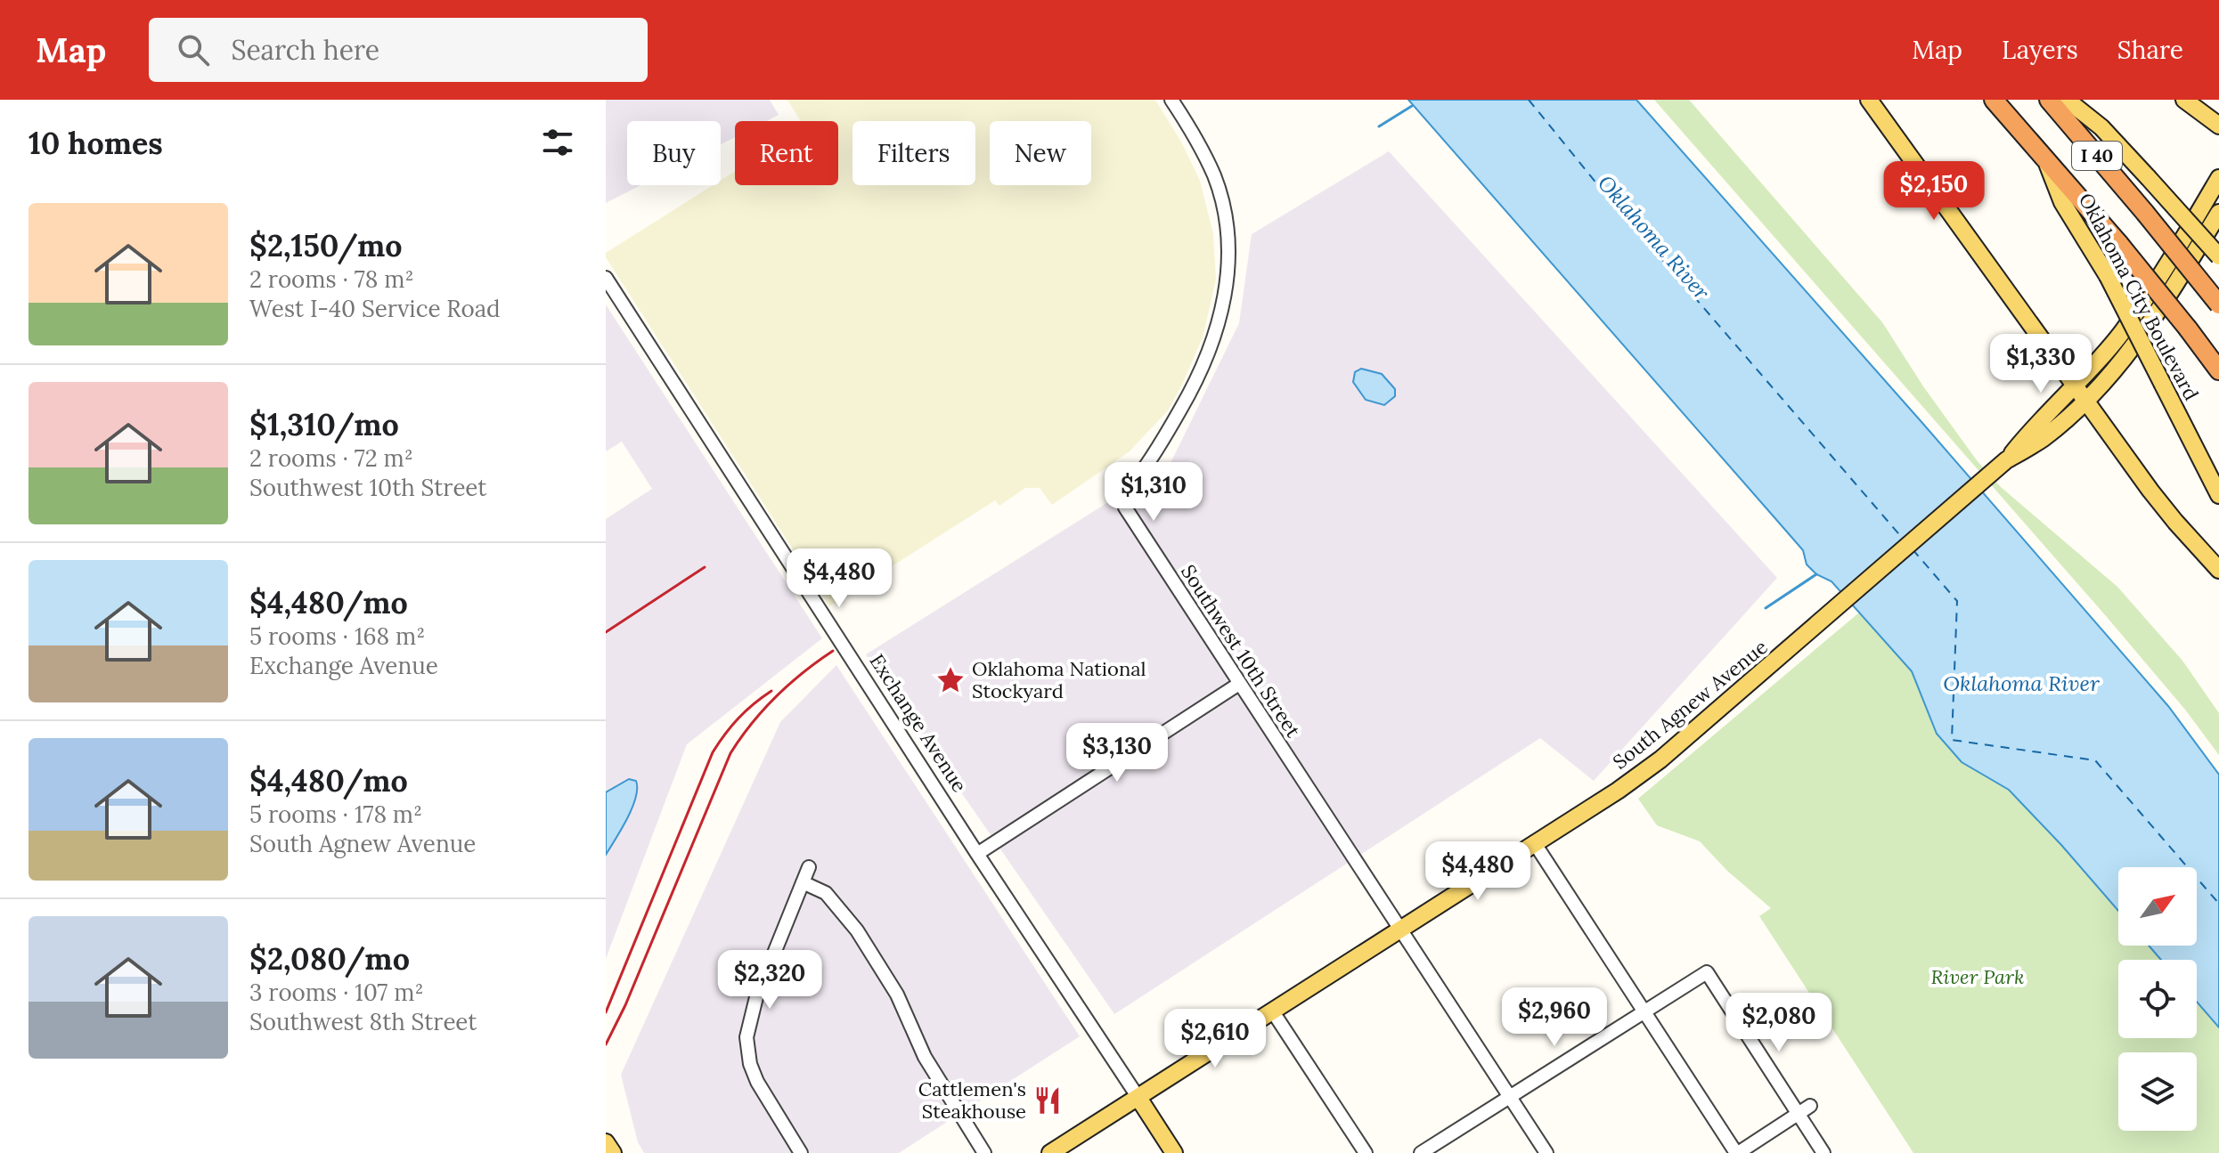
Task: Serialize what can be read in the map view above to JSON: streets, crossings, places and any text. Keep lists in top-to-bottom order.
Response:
{
  "streets": {
    "highway": ["I 40"],
    "main road": ["Oklahoma City Boulevard", "South Agnew Avenue", "Exchange Avenue"],
    "street": ["Southwest 10th Street"]
  },
  "crossings": [
    ["I 40", "Oklahoma City Boulevard"],
    ["Southwest 10th Street", "South Agnew Avenue"],
    ["South Agnew Avenue", "Exchange Avenue"]
  ],
  "water": ["Oklahoma River"],
  "parks": ["River Park"],
  "places": {
    "place": ["Oklahoma National Stockyard"],
    "restaurant": ["Cattlemen's Steakhouse"]
  },
  "north": "top right",
  "page": {
    "header": "Map",
    "search": "Search here",
    "nav": ["Map", "Layers", "Share"],
    "heading": "10 homes",
    "chip": [
      "Buy",
      "Rent",
      "Filters",
      "New"
    ],
    "price": [
      "$2,150",
      "$1,330",
      "$1,310",
      "$4,480",
      "$3,130",
      "$4,480",
      "$2,320",
      "$2,960",
      "$2,080",
      "$2,610"
    ],
    "list": [
      {
        "name": "$2,150/mo",
        "note": "2 rooms · 78 m² · West I-40 Service Road"
      },
      {
        "name": "$1,310/mo",
        "note": "2 rooms · 72 m² · Southwest 10th Street"
      },
      {
        "name": "$4,480/mo",
        "note": "5 rooms · 168 m² · Exchange Avenue"
      },
      {
        "name": "$4,480/mo",
        "note": "5 rooms · 178 m² · South Agnew Avenue"
      },
      {
        "name": "$2,080/mo",
        "note": "3 rooms · 107 m² · Southwest 8th Street"
      }
    ]
  }
}
